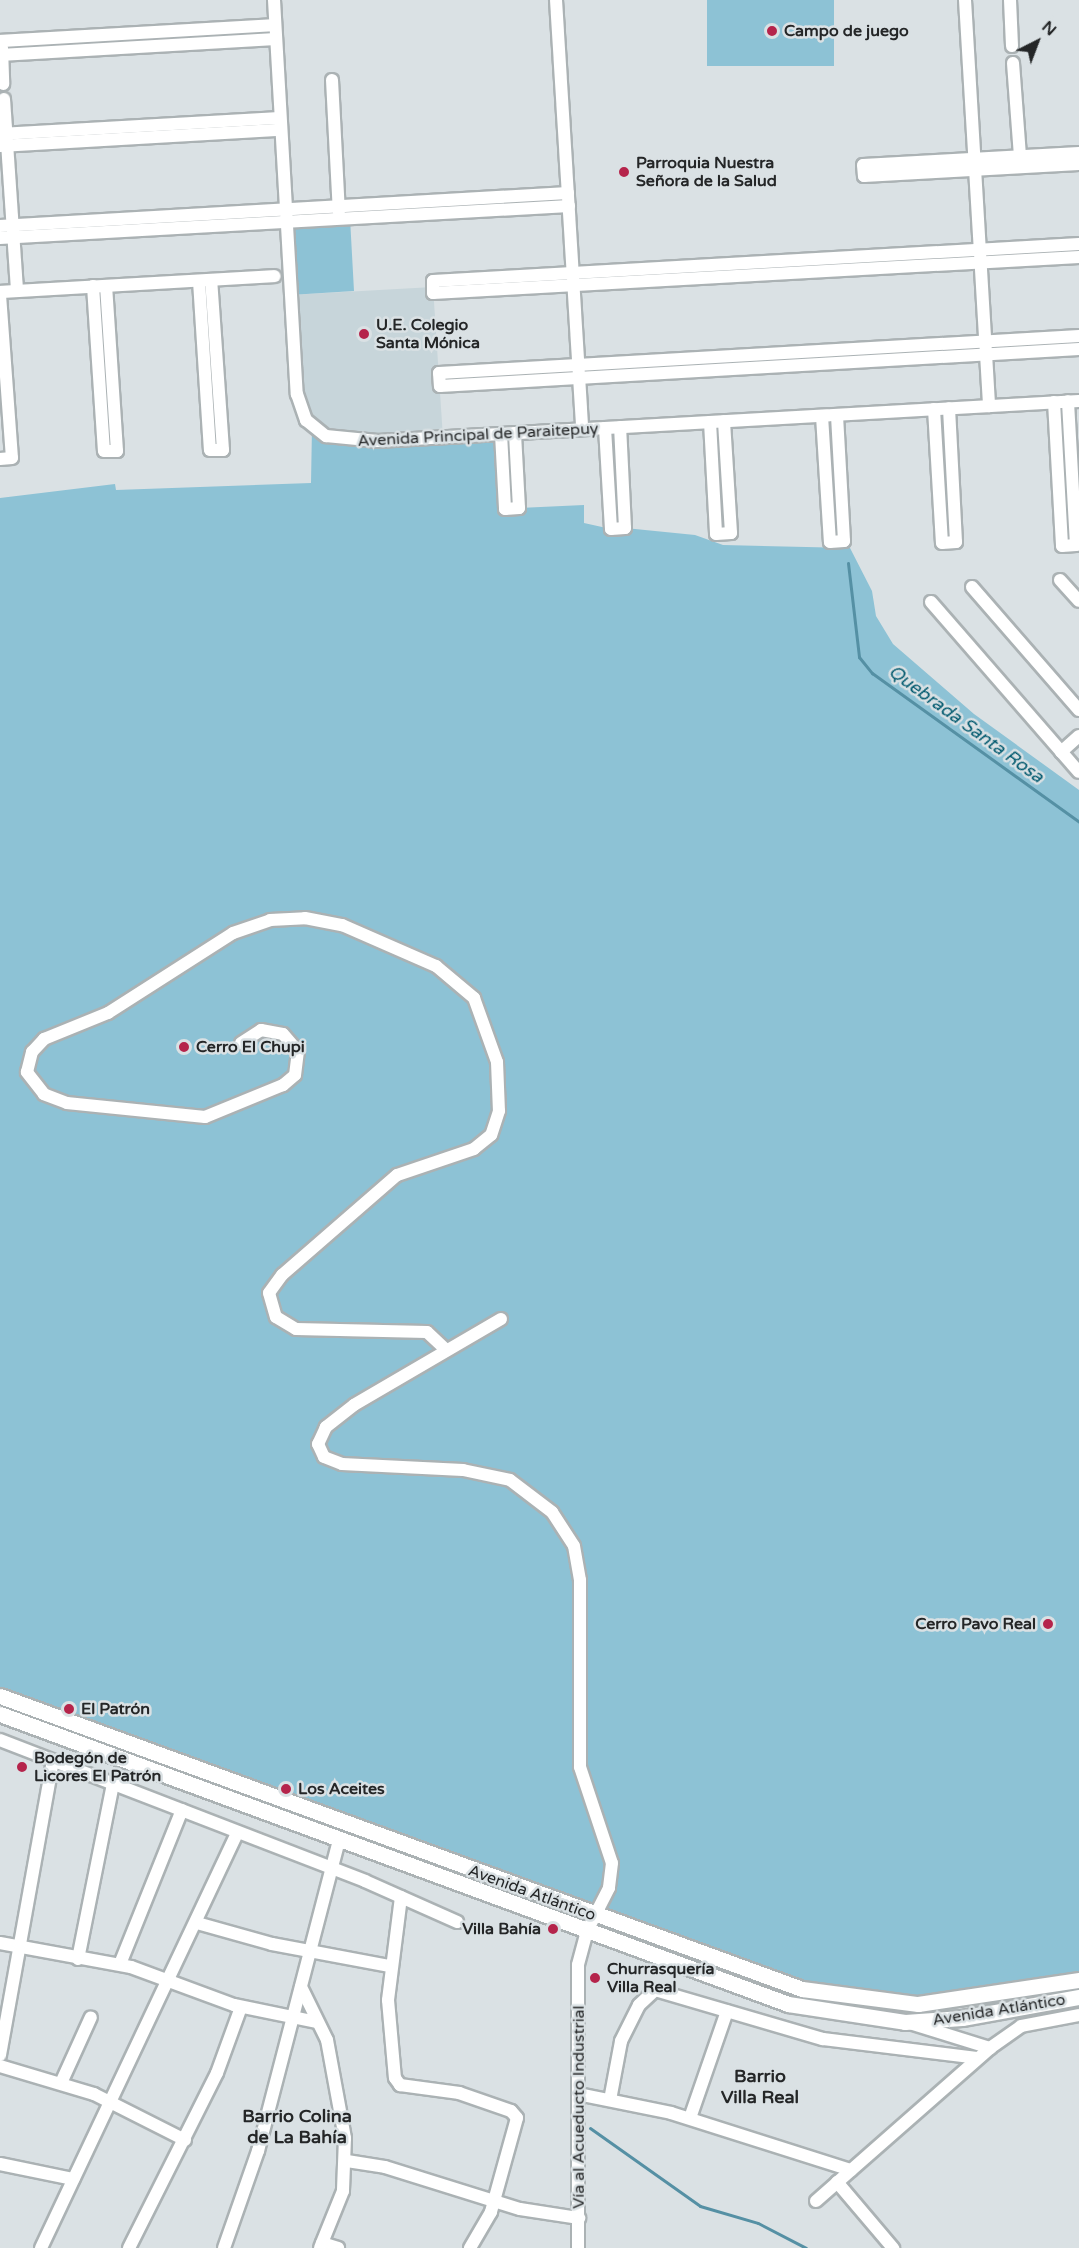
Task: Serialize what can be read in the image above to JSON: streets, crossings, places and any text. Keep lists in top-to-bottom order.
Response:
{
  "streets": {
    "main road": ["Avenida Atlántico"],
    "street": ["Avenida Principal de Paraitepuy", "Vía al Acueducto Industrial"]
  },
  "crossings": [
    ["Avenida Atlántico", "Vía al Acueducto Industrial"]
  ],
  "districts": ["Barrio Villa Real", "Barrio Colina de La Bahía"],
  "water": ["Quebrada Santa Rosa"],
  "places": [
    "Campo de juego",
    "Parroquia Nuestra Señora de la Salud",
    "U.E. Colegio Santa Mónica",
    "Cerro El Chupi",
    "Cerro Pavo Real",
    "El Patrón",
    "Bodegón de Licores El Patrón",
    "Los Aceites",
    "Villa Bahía",
    "Churrasquería Villa Real"
  ],
  "north": "top right"
}
